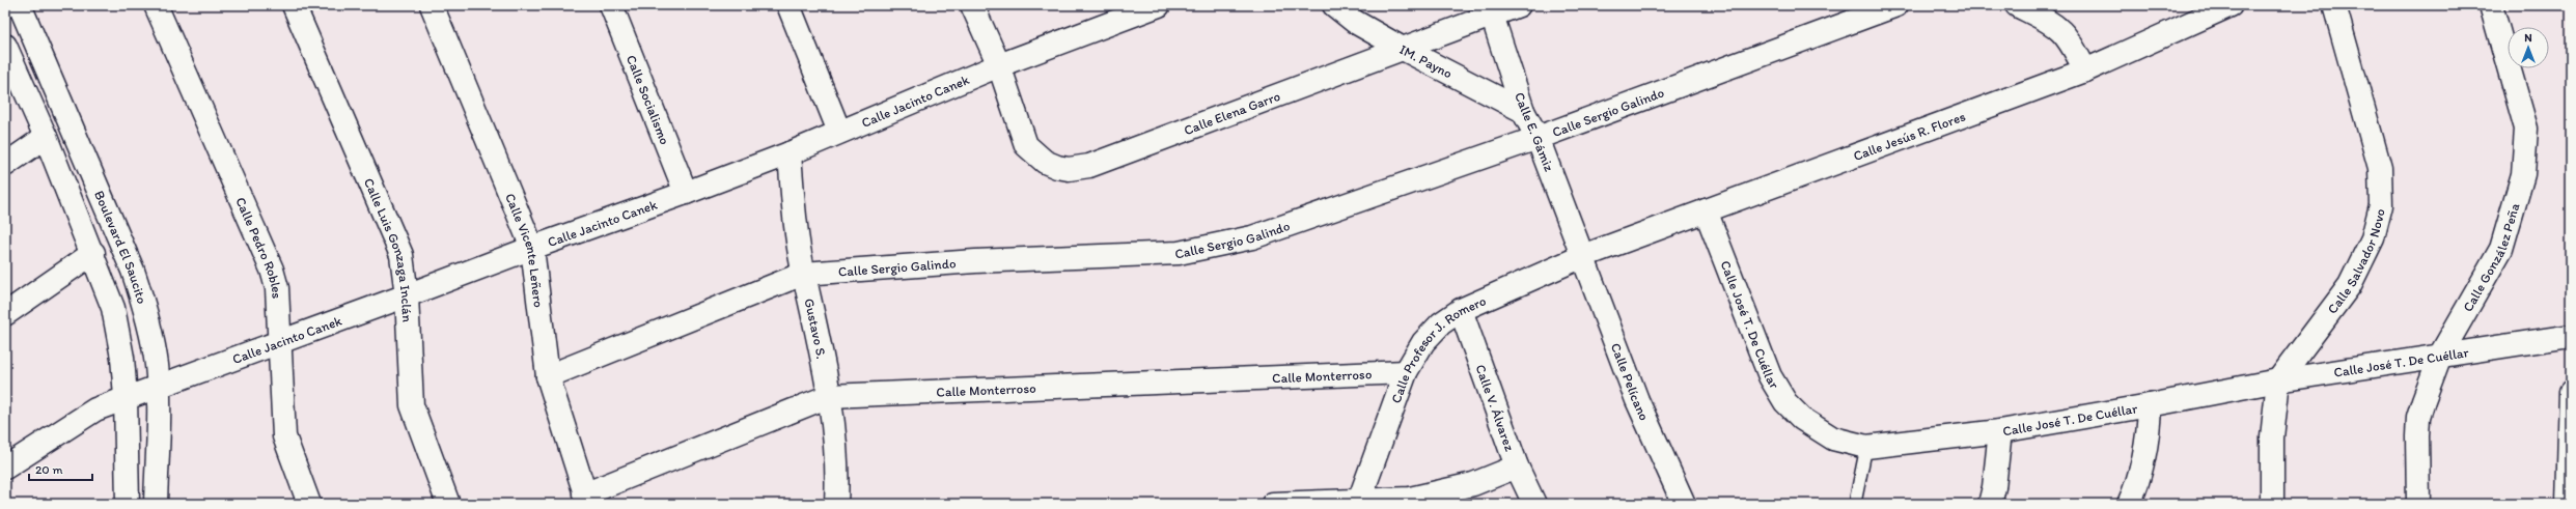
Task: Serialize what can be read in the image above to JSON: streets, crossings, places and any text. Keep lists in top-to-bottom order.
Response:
{
  "streets": {
    "street": [
      "IM. Payno",
      "Calle Socialismo",
      "Calle Jacinto Canek",
      "Calle Sergio Galindo",
      "Calle Elena Garro",
      "Calle E. Gámiz",
      "Calle Jesús R. Flores",
      "Boulevard El Saucito",
      "Calle Pedro Robles",
      "Calle Luis Gonzaga Inclán",
      "Calle Vicente Leñero",
      "Calle González Peña",
      "Calle Salvador Novo",
      "Calle José T. De Cuéllar",
      "Gustavo S.",
      "Calle Profesor J. Romero",
      "Calle Monterroso",
      "Calle Pelícano",
      "Calle V. Álvarez"
    ]
  },
  "crossings": [
    ["IM. Payno", "Calle Elena Garro"],
    ["IM. Payno", "Calle E. Gámiz"],
    ["Calle Socialismo", "Calle Jacinto Canek"],
    ["Calle Jacinto Canek", "Calle Elena Garro"],
    ["Calle Jacinto Canek", "Boulevard El Saucito"],
    ["Calle Jacinto Canek", "Calle Pedro Robles"],
    ["Calle Jacinto Canek", "Calle Luis Gonzaga Inclán"],
    ["Calle Jacinto Canek", "Calle Vicente Leñero"],
    ["Calle Jacinto Canek", "Gustavo S."],
    ["Calle Sergio Galindo", "Calle E. Gámiz"],
    ["Calle Sergio Galindo", "Calle Vicente Leñero"],
    ["Calle Sergio Galindo", "Gustavo S."],
    ["Calle Elena Garro", "Calle E. Gámiz"],
    ["Calle E. Gámiz", "Calle Jesús R. Flores"],
    ["Calle E. Gámiz", "Calle Profesor J. Romero"],
    ["Calle E. Gámiz", "Calle Pelícano"],
    ["Calle Jesús R. Flores", "Calle José T. De Cuéllar"],
    ["Calle Jesús R. Flores", "Calle Profesor J. Romero"],
    ["Calle Jesús R. Flores", "Calle Pelícano"],
    ["Calle Vicente Leñero", "Calle Monterroso"],
    ["Calle González Peña", "Calle José T. De Cuéllar"],
    ["Calle Salvador Novo", "Calle José T. De Cuéllar"],
    ["Gustavo S.", "Calle Monterroso"],
    ["Calle Profesor J. Romero", "Calle Monterroso"],
    ["Calle Profesor J. Romero", "Calle Pelícano"],
    ["Calle Profesor J. Romero", "Calle V. Álvarez"]
  ],
  "scale_bar": "20 m",
  "north": "top"
}
